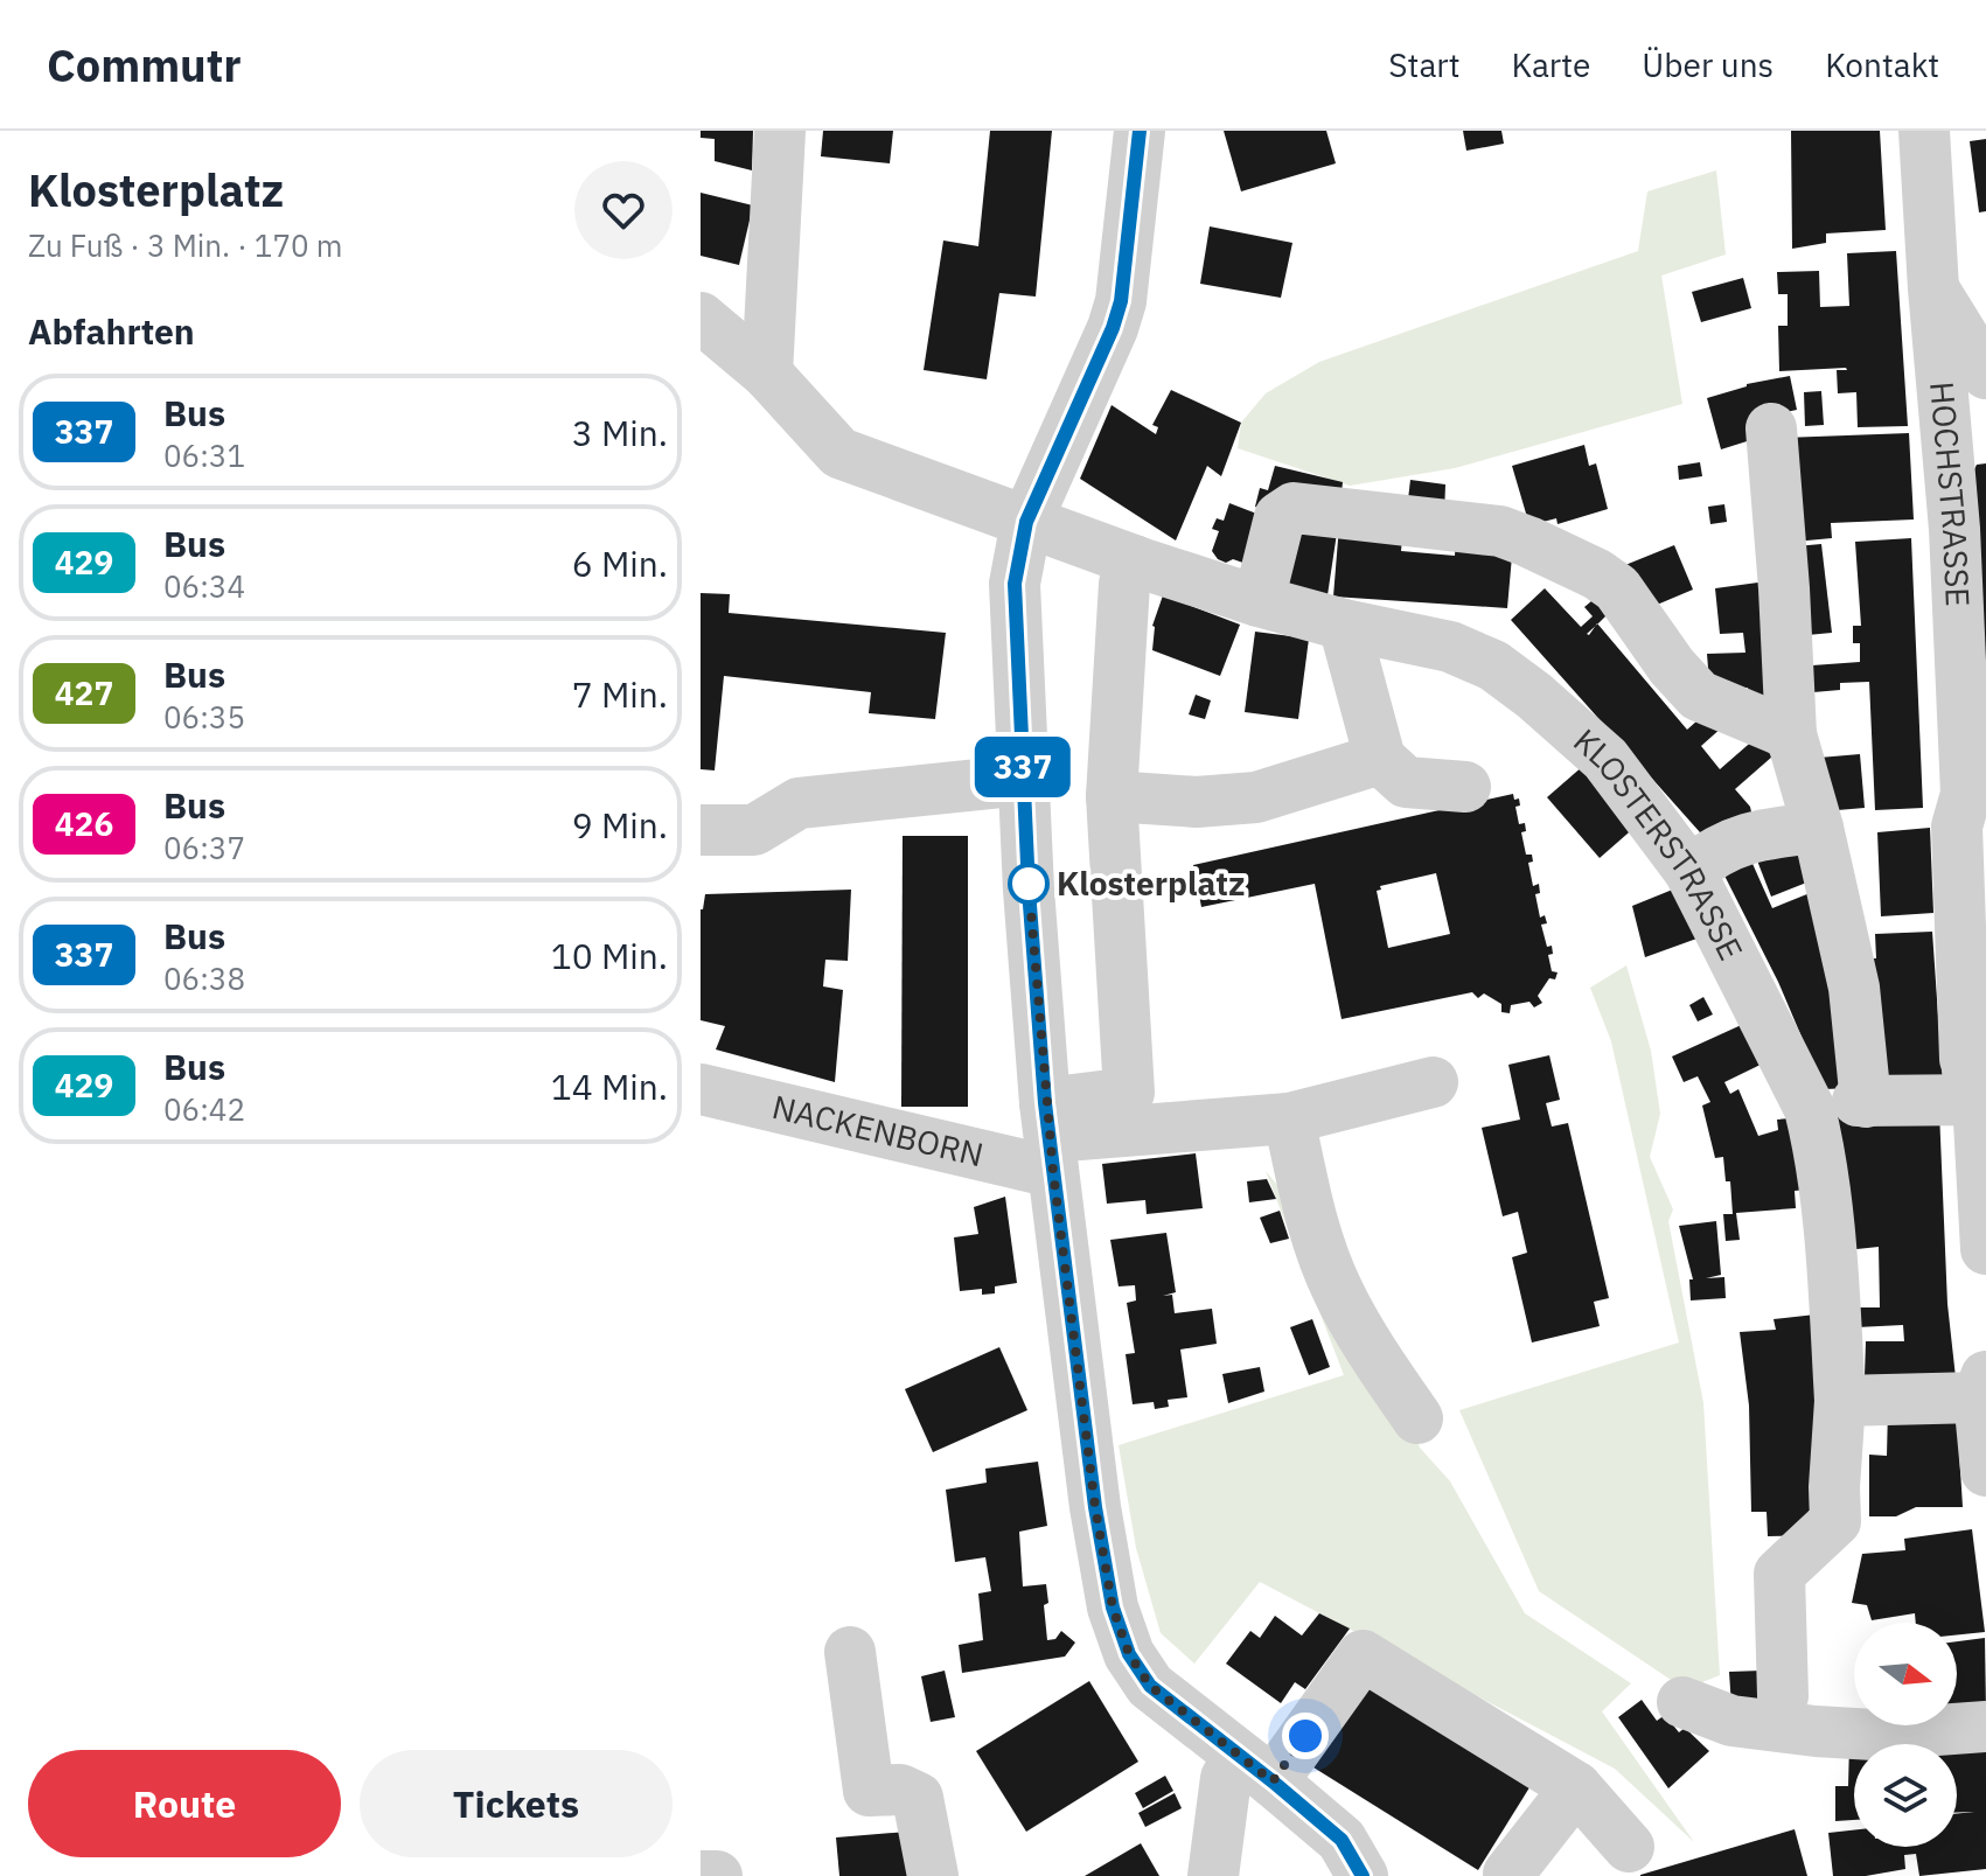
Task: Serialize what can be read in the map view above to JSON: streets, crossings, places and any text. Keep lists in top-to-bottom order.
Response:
{
  "streets": {
    "street": ["HOCHSTRASSE", "KLOSTERSTRASSE", "NACKENBORN"]
  },
  "places": ["Klosterplatz"],
  "lines": ["bus line 337"],
  "north": "right",
  "page": {
    "header": "Commutr",
    "nav": [
      "Start",
      "Karte",
      "Über uns",
      "Kontakt"
    ],
    "heading": [
      ["Klosterplatz", "Zu Fuß · 3 Min. · 170 m"],
      "Abfahrten"
    ],
    "on_map": "337",
    "list": [
      {
        "mark": "337",
        "name": "Bus",
        "note": "06:31",
        "value": "3 Min."
      },
      {
        "mark": "429",
        "name": "Bus",
        "note": "06:34",
        "value": "6 Min."
      },
      {
        "mark": "427",
        "name": "Bus",
        "note": "06:35",
        "value": "7 Min."
      },
      {
        "mark": "426",
        "name": "Bus",
        "note": "06:37",
        "value": "9 Min."
      },
      {
        "mark": "337",
        "name": "Bus",
        "note": "06:38",
        "value": "10 Min."
      },
      {
        "mark": "429",
        "name": "Bus",
        "note": "06:42",
        "value": "14 Min."
      }
    ],
    "buttons": ["Route", "Tickets"]
  }
}
